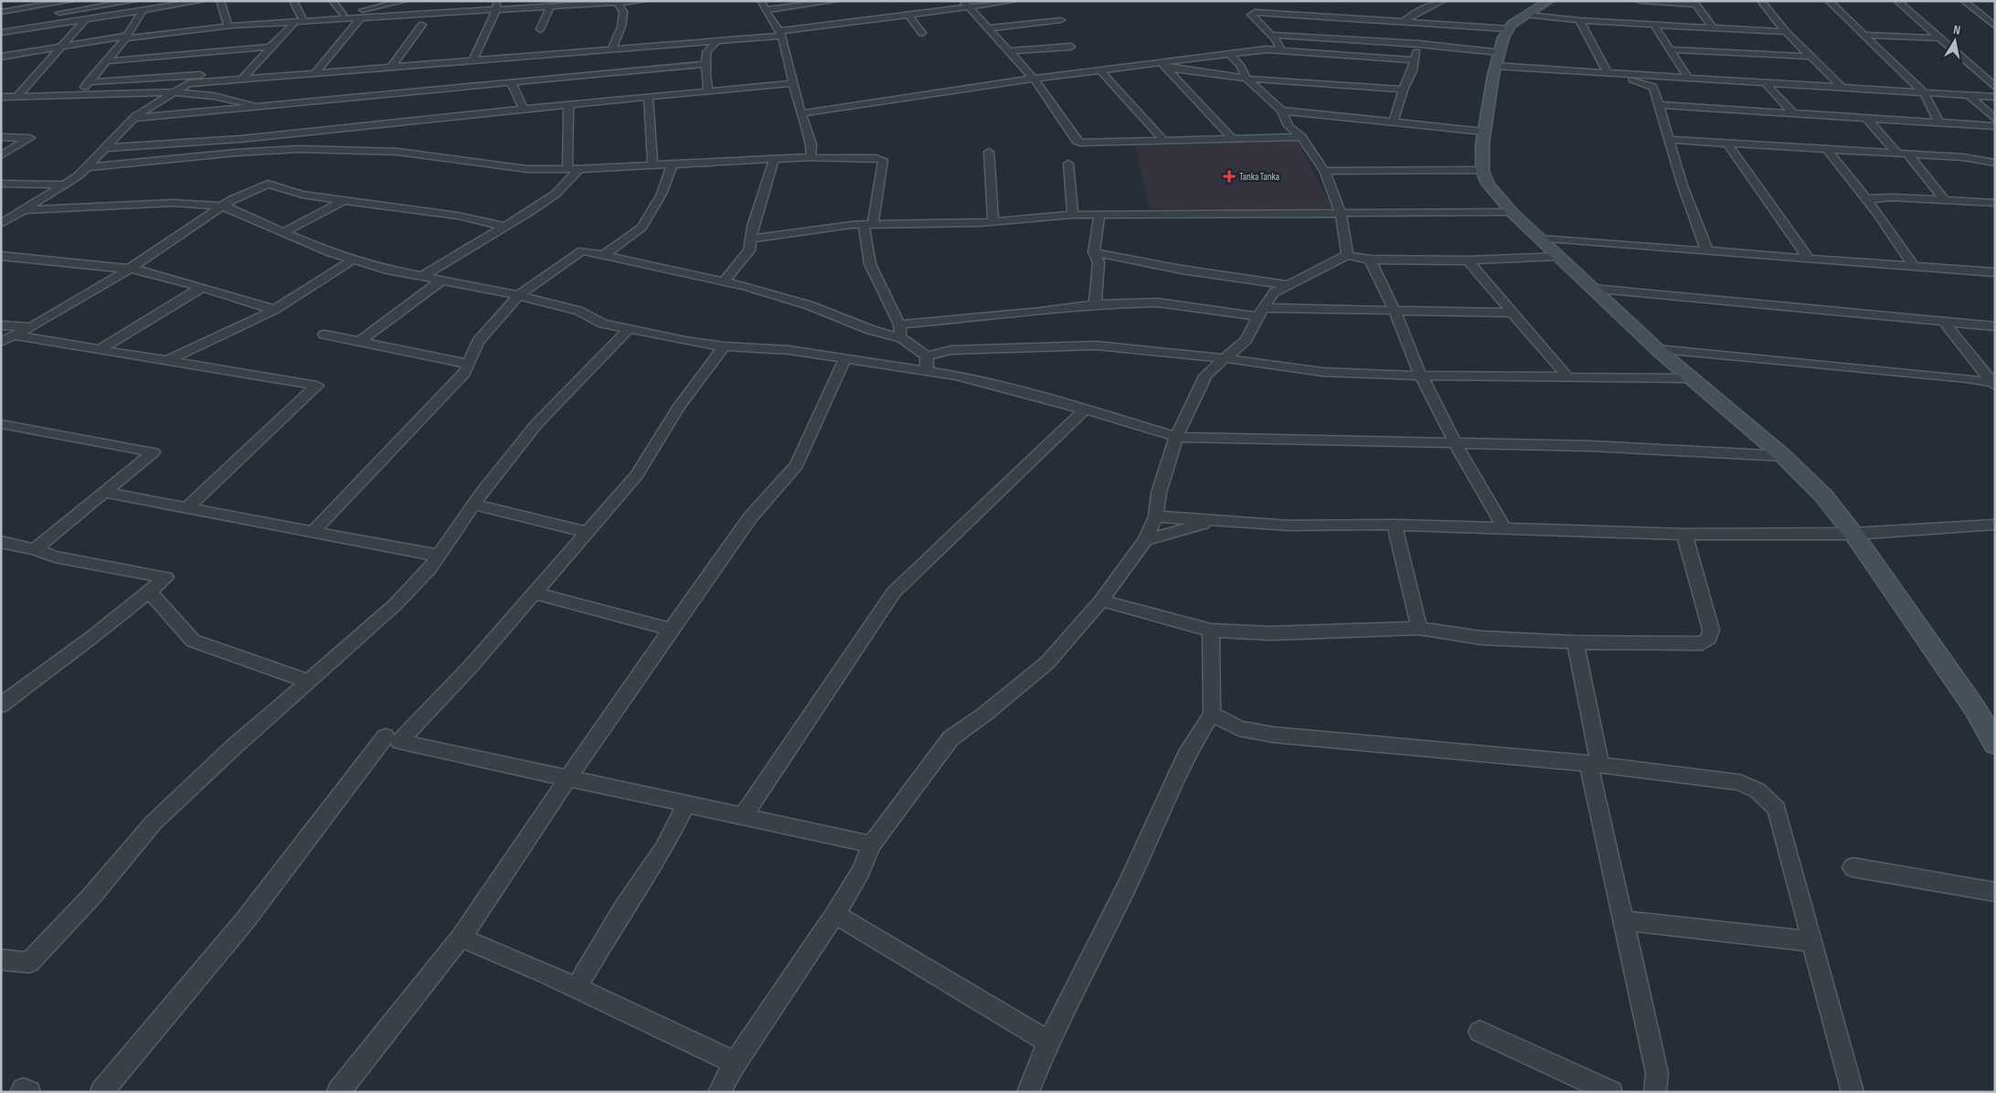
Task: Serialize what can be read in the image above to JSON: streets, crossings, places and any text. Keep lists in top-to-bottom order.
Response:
{
  "places": {
    "health": ["Tanka Tanka"]
  },
  "north": "top"
}
